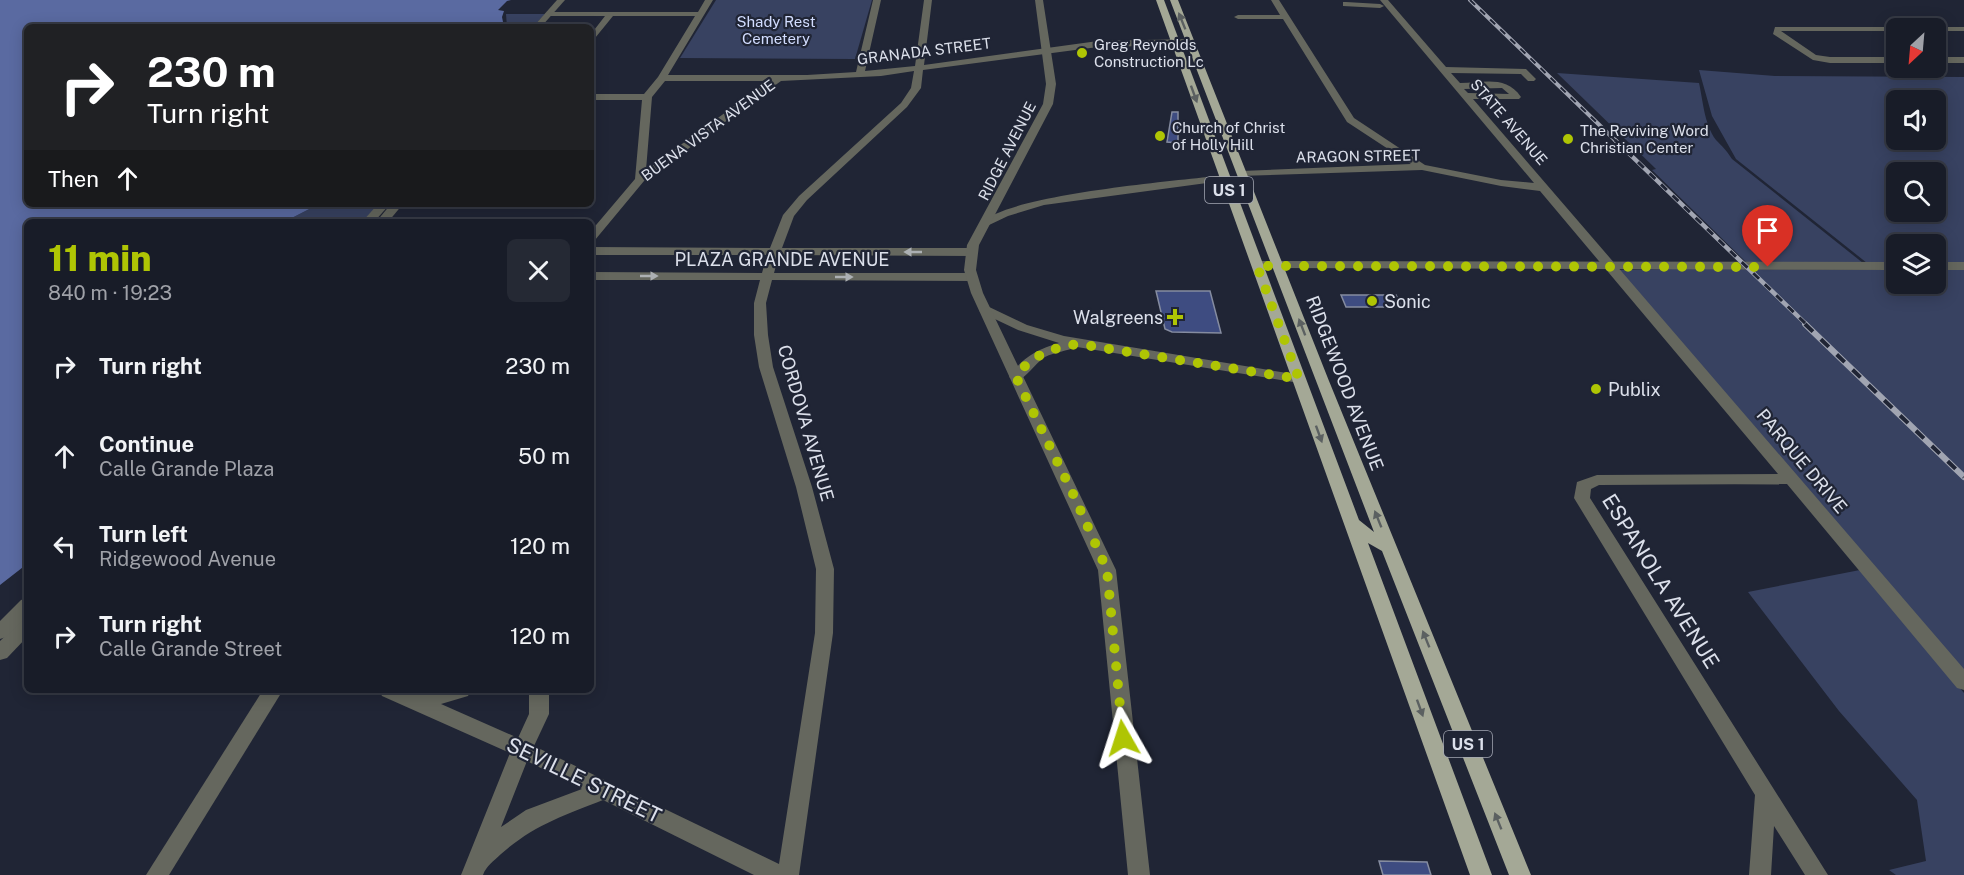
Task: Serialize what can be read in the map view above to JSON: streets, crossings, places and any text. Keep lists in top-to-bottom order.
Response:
{
  "streets": {
    "main road": ["US 1", "RIDGEWOOD AVENUE"],
    "street": [
      "GRANADA STREET",
      "STATE AVENUE",
      "BUENA VISTA AVENUE",
      "RIDGE AVENUE",
      "ARAGON STREET",
      "PLAZA GRANDE AVENUE",
      "CORDOVA AVENUE",
      "PARQUE DRIVE",
      "ESPANOLA AVENUE",
      "SEVILLE STREET"
    ]
  },
  "crossings": [
    ["GRANADA STREET", "BUENA VISTA AVENUE"],
    ["GRANADA STREET", "RIDGE AVENUE"],
    ["GRANADA STREET", "US 1"],
    ["GRANADA STREET", "RIDGEWOOD AVENUE"],
    ["GRANADA STREET", "CORDOVA AVENUE"],
    ["STATE AVENUE", "ARAGON STREET"],
    ["STATE AVENUE", "PARQUE DRIVE"],
    ["RIDGE AVENUE", "PLAZA GRANDE AVENUE"],
    ["ARAGON STREET", "RIDGEWOOD AVENUE"],
    ["PLAZA GRANDE AVENUE", "CORDOVA AVENUE"],
    ["PARQUE DRIVE", "ESPANOLA AVENUE"]
  ],
  "parks": ["Shady Rest Cemetery"],
  "places": {
    "other": [
      "Greg Reynolds Construction Lc",
      "Church of Christ of Holly Hill",
      "The Reviving Word Christian Center",
      "Sonic",
      "Publix"
    ],
    "health": ["Walgreens"]
  },
  "north": "bottom left",
  "page": {
    "turn": ["230 m", "Turn right"],
    "then": "Then",
    "heading": ["11 min", "840 m · 19:23"],
    "list": [
      {
        "name": "Turn right",
        "value": "230 m"
      },
      {
        "name": "Continue",
        "note": "Calle Grande Plaza",
        "value": "50 m"
      },
      {
        "name": "Turn left",
        "note": "Ridgewood Avenue",
        "value": "120 m"
      },
      {
        "name": "Turn right",
        "note": "Calle Grande Street",
        "value": "120 m"
      }
    ]
  }
}
